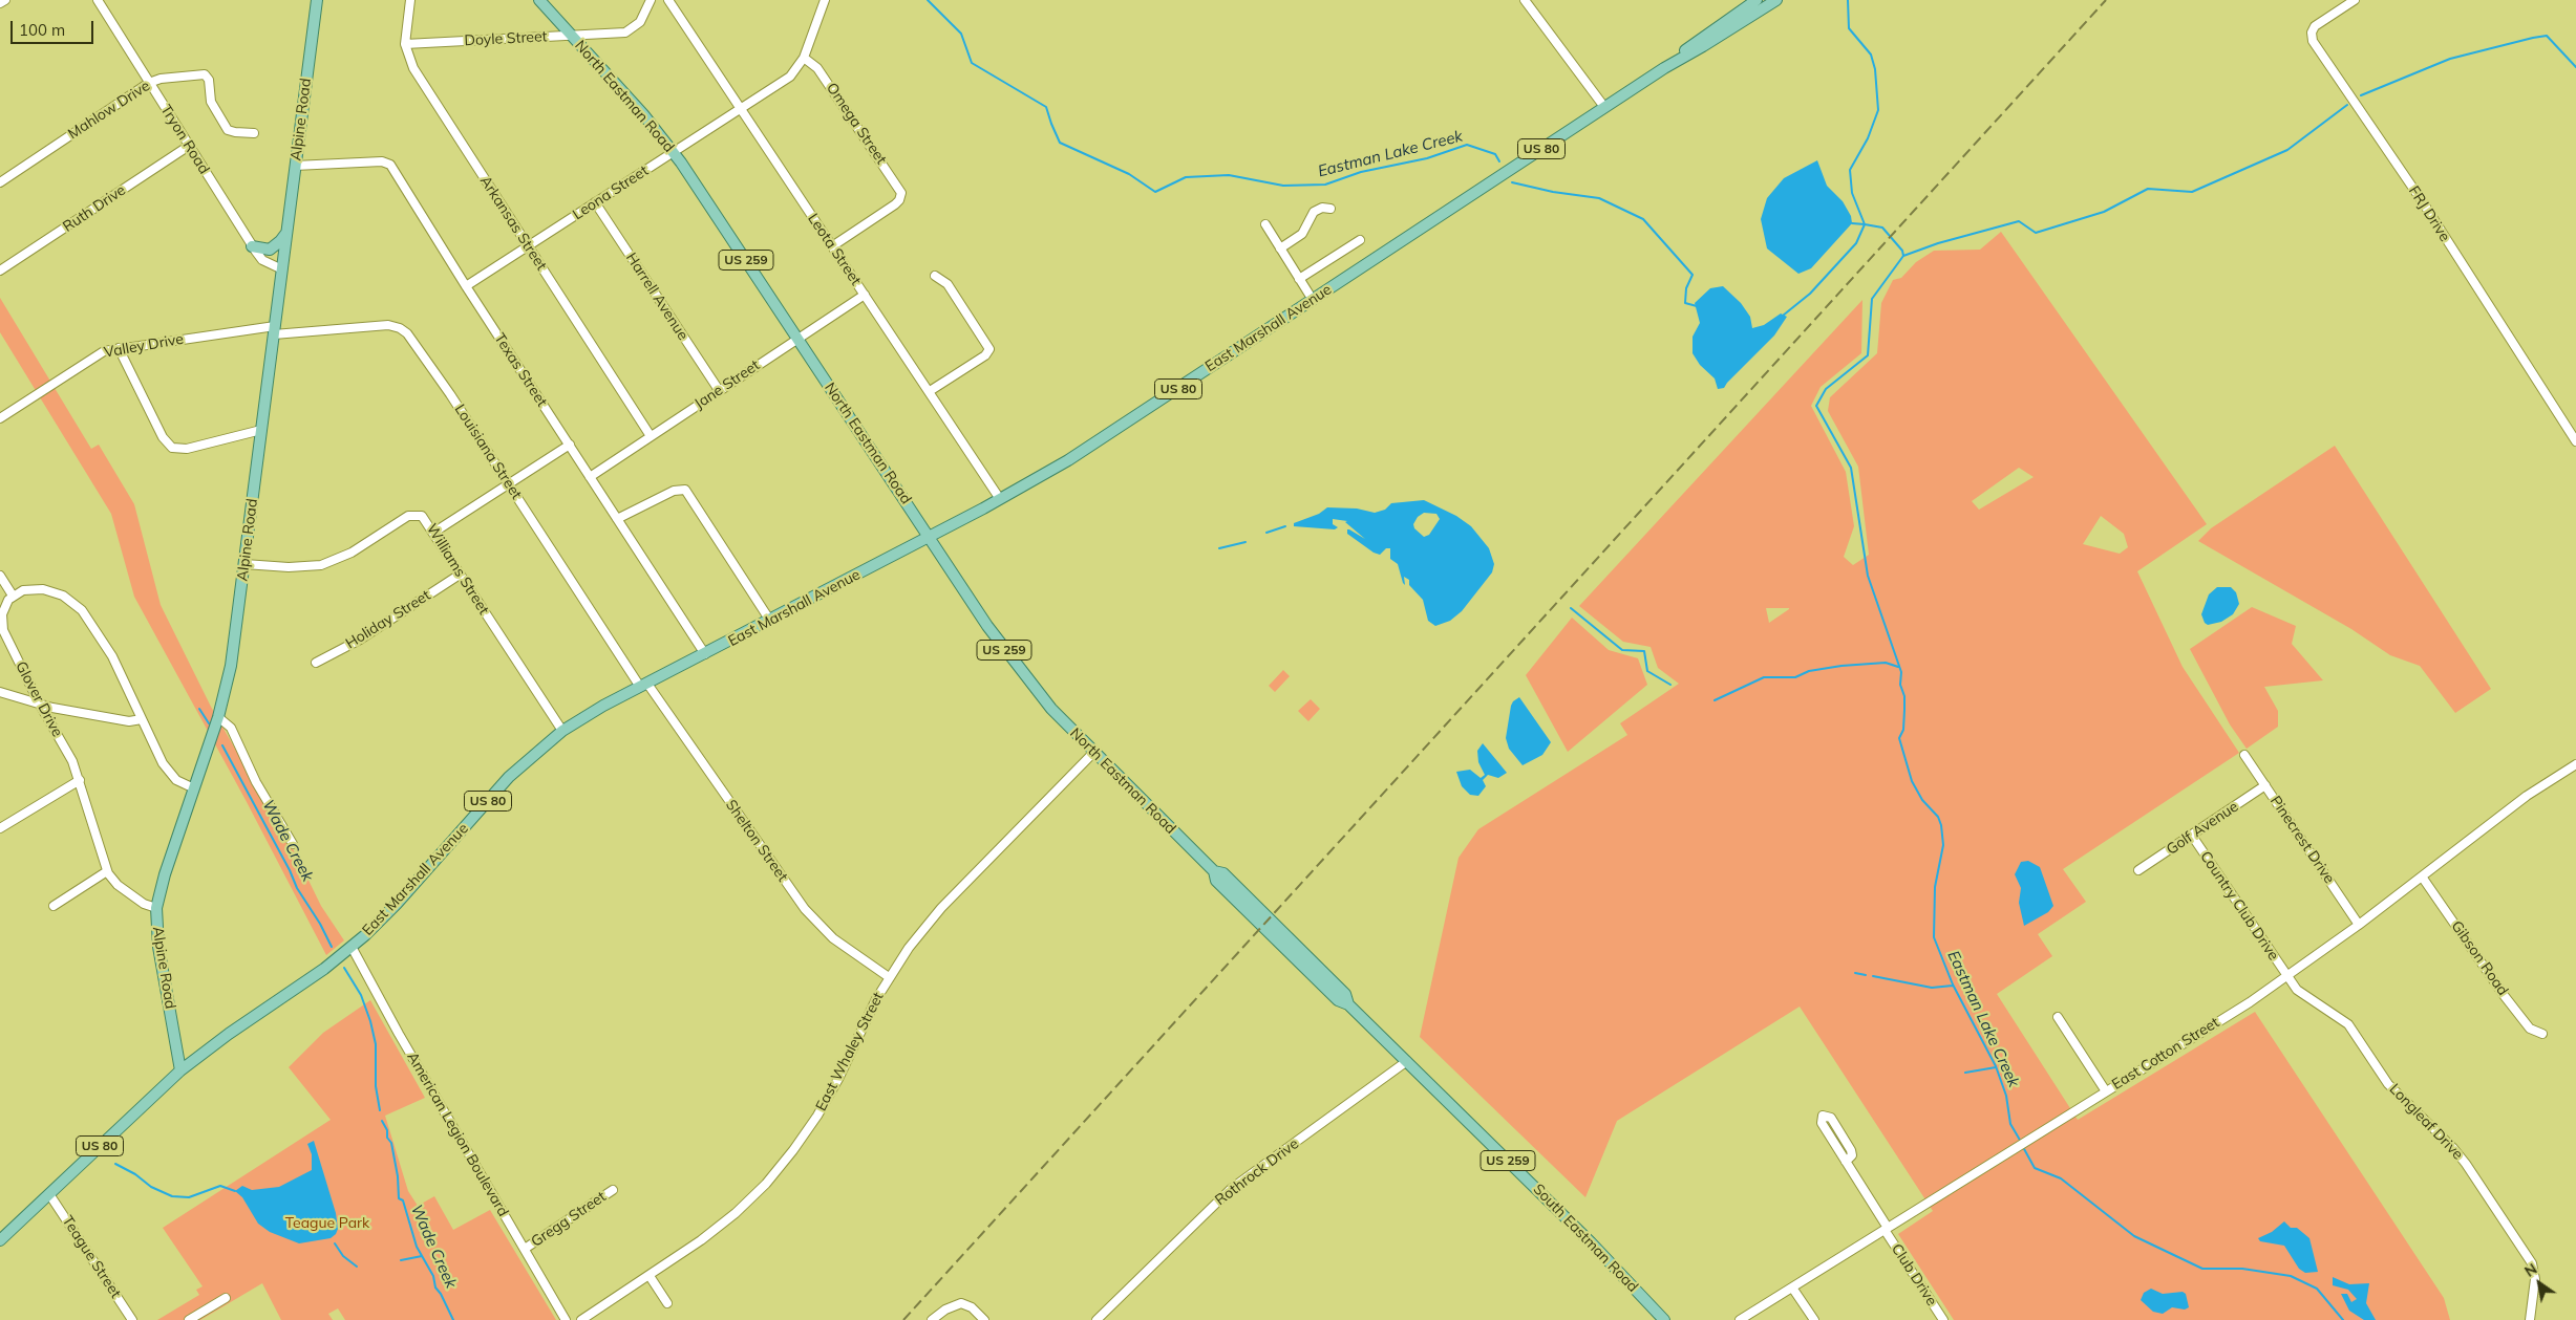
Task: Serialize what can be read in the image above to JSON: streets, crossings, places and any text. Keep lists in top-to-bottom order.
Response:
{
  "streets": {
    "main road": [
      "North Eastman Road",
      "Alpine Road",
      "US 80",
      "US 259",
      "East Marshall Avenue",
      "South Eastman Road"
    ],
    "street": [
      "Doyle Street",
      "Mahlow Drive",
      "Omega Street",
      "Tryon Road",
      "Leona Street",
      "Ruth Drive",
      "FRJ Drive",
      "Arkansas Street",
      "Leota Street",
      "Harrell Avenue",
      "Valley Drive",
      "Texas Street",
      "Jane Street",
      "Louisiana Street",
      "Williams Street",
      "Holiday Street",
      "Glover Drive",
      "Golf Avenue",
      "Pinecrest Drive",
      "Shelton Street",
      "Country Club Drive",
      "Gibson Road",
      "East Whaley Street",
      "East Cotton Street",
      "Longleaf Drive",
      "American Legion Boulevard",
      "Rothrock Drive",
      "Gregg Street",
      "Teague Street",
      "Club Drive"
    ]
  },
  "crossings": [
    ["Doyle Street", "North Eastman Road"],
    ["Doyle Street", "Arkansas Street"],
    ["North Eastman Road", "Leona Street"],
    ["North Eastman Road", "East Marshall Avenue"],
    ["North Eastman Road", "Jane Street"],
    ["North Eastman Road", "East Whaley Street"],
    ["North Eastman Road", "South Eastman Road"],
    ["Mahlow Drive", "Tryon Road"],
    ["Alpine Road", "Tryon Road"],
    ["Alpine Road", "East Marshall Avenue"],
    ["Alpine Road", "Valley Drive"],
    ["Alpine Road", "Texas Street"],
    ["Alpine Road", "Louisiana Street"],
    ["Alpine Road", "Williams Street"],
    ["Alpine Road", "Glover Drive"],
    ["Omega Street", "Leona Street"],
    ["Omega Street", "Leota Street"],
    ["Tryon Road", "Ruth Drive"],
    ["Leona Street", "Arkansas Street"],
    ["Leona Street", "Leota Street"],
    ["Leona Street", "Harrell Avenue"],
    ["Leona Street", "Texas Street"],
    ["Arkansas Street", "Jane Street"],
    ["Leota Street", "East Marshall Avenue"],
    ["Leota Street", "Jane Street"],
    ["Harrell Avenue", "Jane Street"],
    ["East Marshall Avenue", "Texas Street"],
    ["East Marshall Avenue", "Louisiana Street"],
    ["East Marshall Avenue", "Williams Street"],
    ["East Marshall Avenue", "Shelton Street"],
    ["East Marshall Avenue", "American Legion Boulevard"],
    ["East Marshall Avenue", "Teague Street"],
    ["Valley Drive", "Louisiana Street"],
    ["Texas Street", "Jane Street"],
    ["Louisiana Street", "Shelton Street"],
    ["Williams Street", "Holiday Street"],
    ["Golf Avenue", "Pinecrest Drive"],
    ["Golf Avenue", "Country Club Drive"],
    ["Pinecrest Drive", "East Cotton Street"],
    ["Shelton Street", "East Whaley Street"],
    ["Country Club Drive", "East Cotton Street"],
    ["Country Club Drive", "Longleaf Drive"],
    ["Gibson Road", "East Cotton Street"],
    ["East Cotton Street", "Longleaf Drive"],
    ["East Cotton Street", "Club Drive"],
    ["American Legion Boulevard", "Gregg Street"],
    ["Rothrock Drive", "South Eastman Road"]
  ],
  "water": ["Eastman Lake Creek", "Wade Creek"],
  "parks": ["Teague Park"],
  "scale_bar": "100 m",
  "north": "top left"
}
